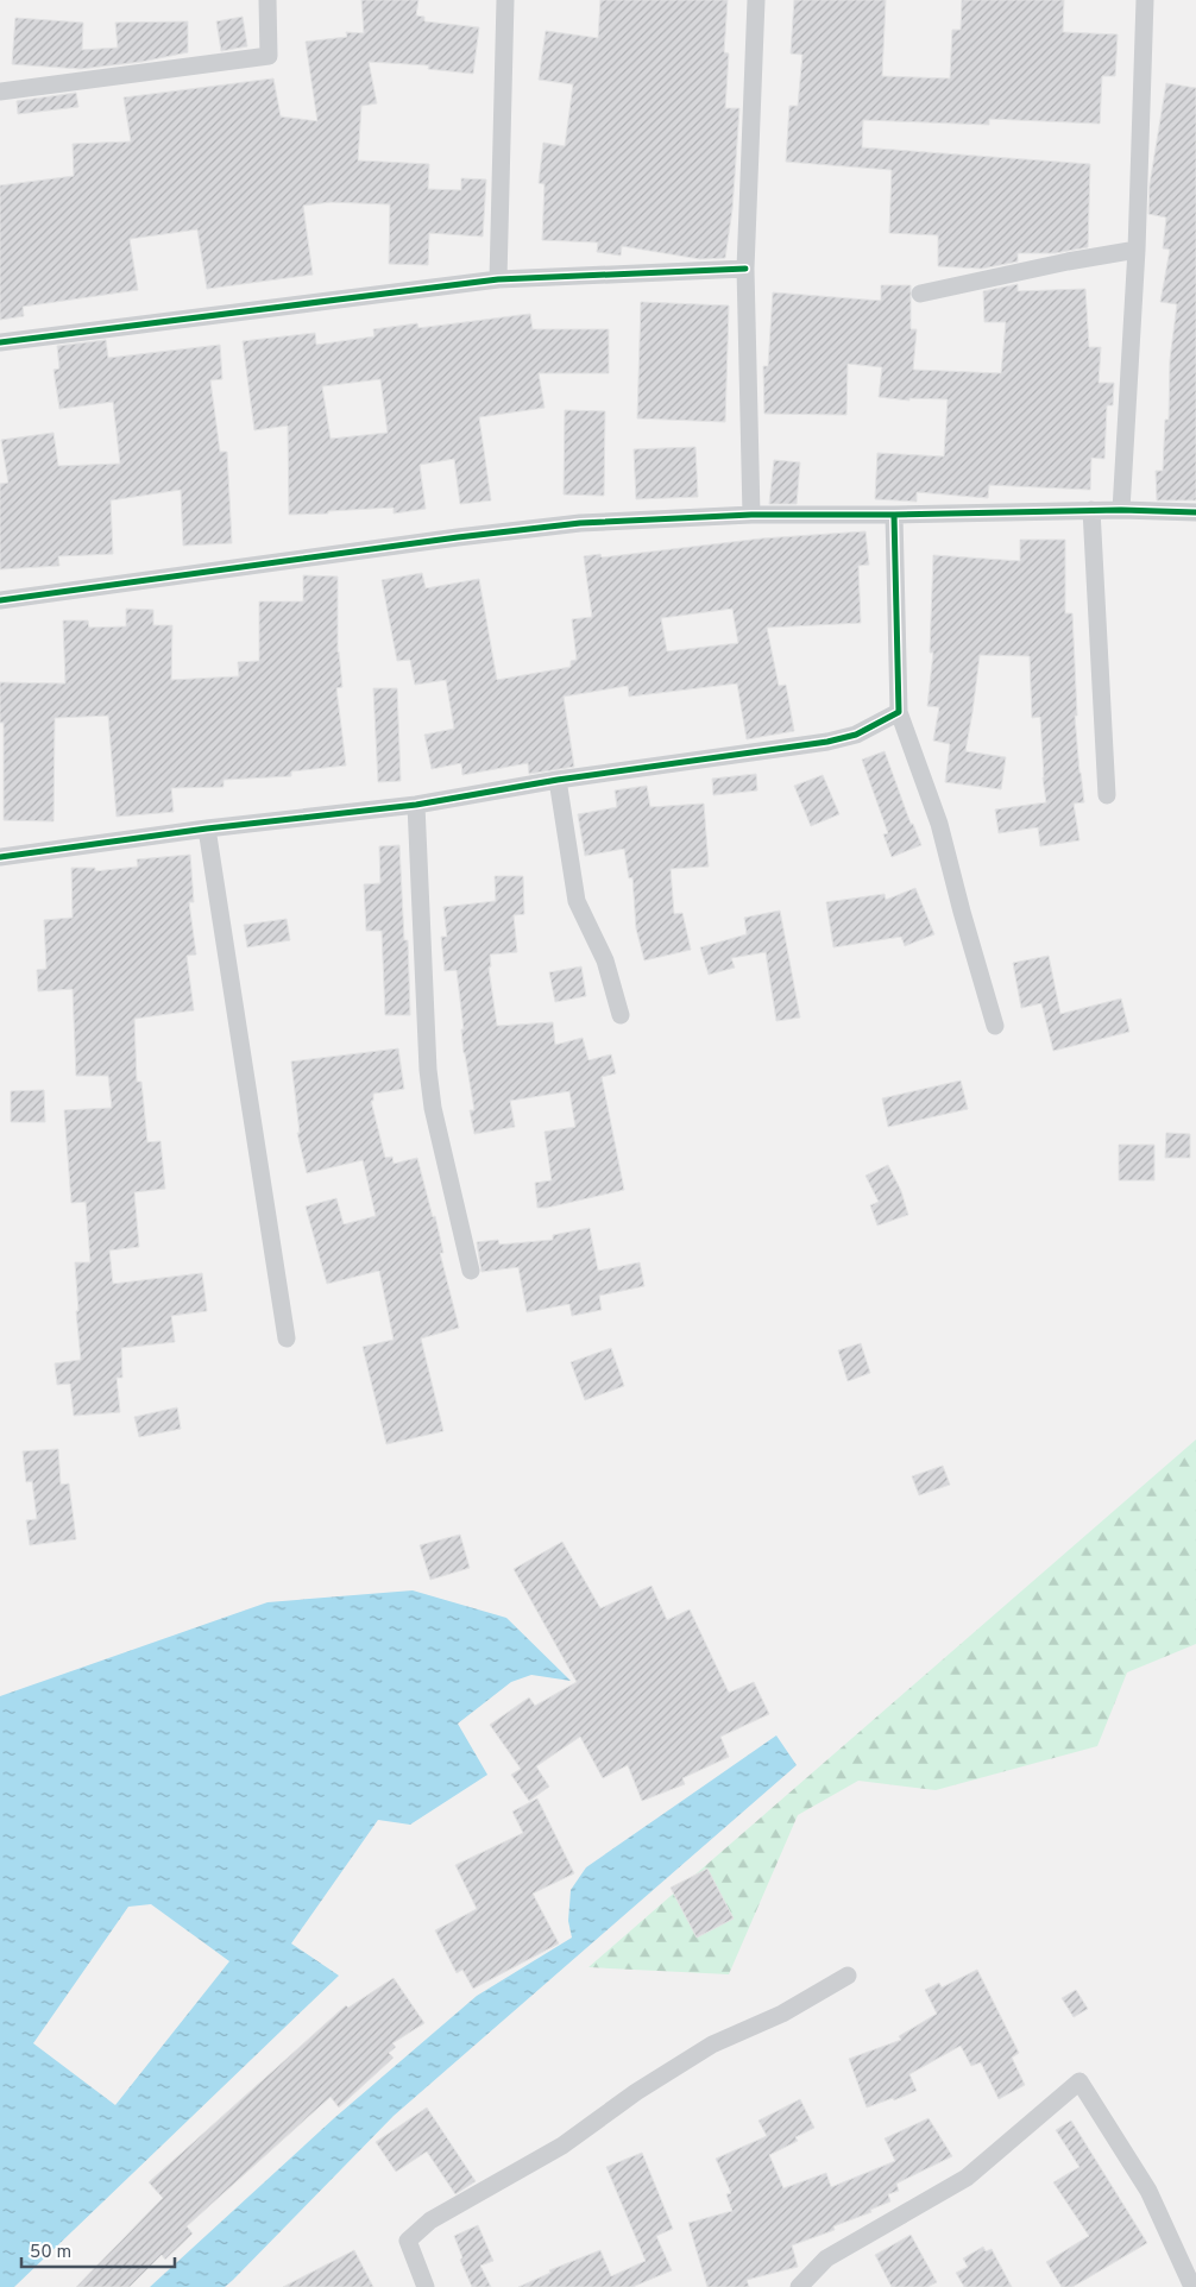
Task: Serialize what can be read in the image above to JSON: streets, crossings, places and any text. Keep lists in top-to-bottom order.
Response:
{
  "scale_bar": "50 m"
}
